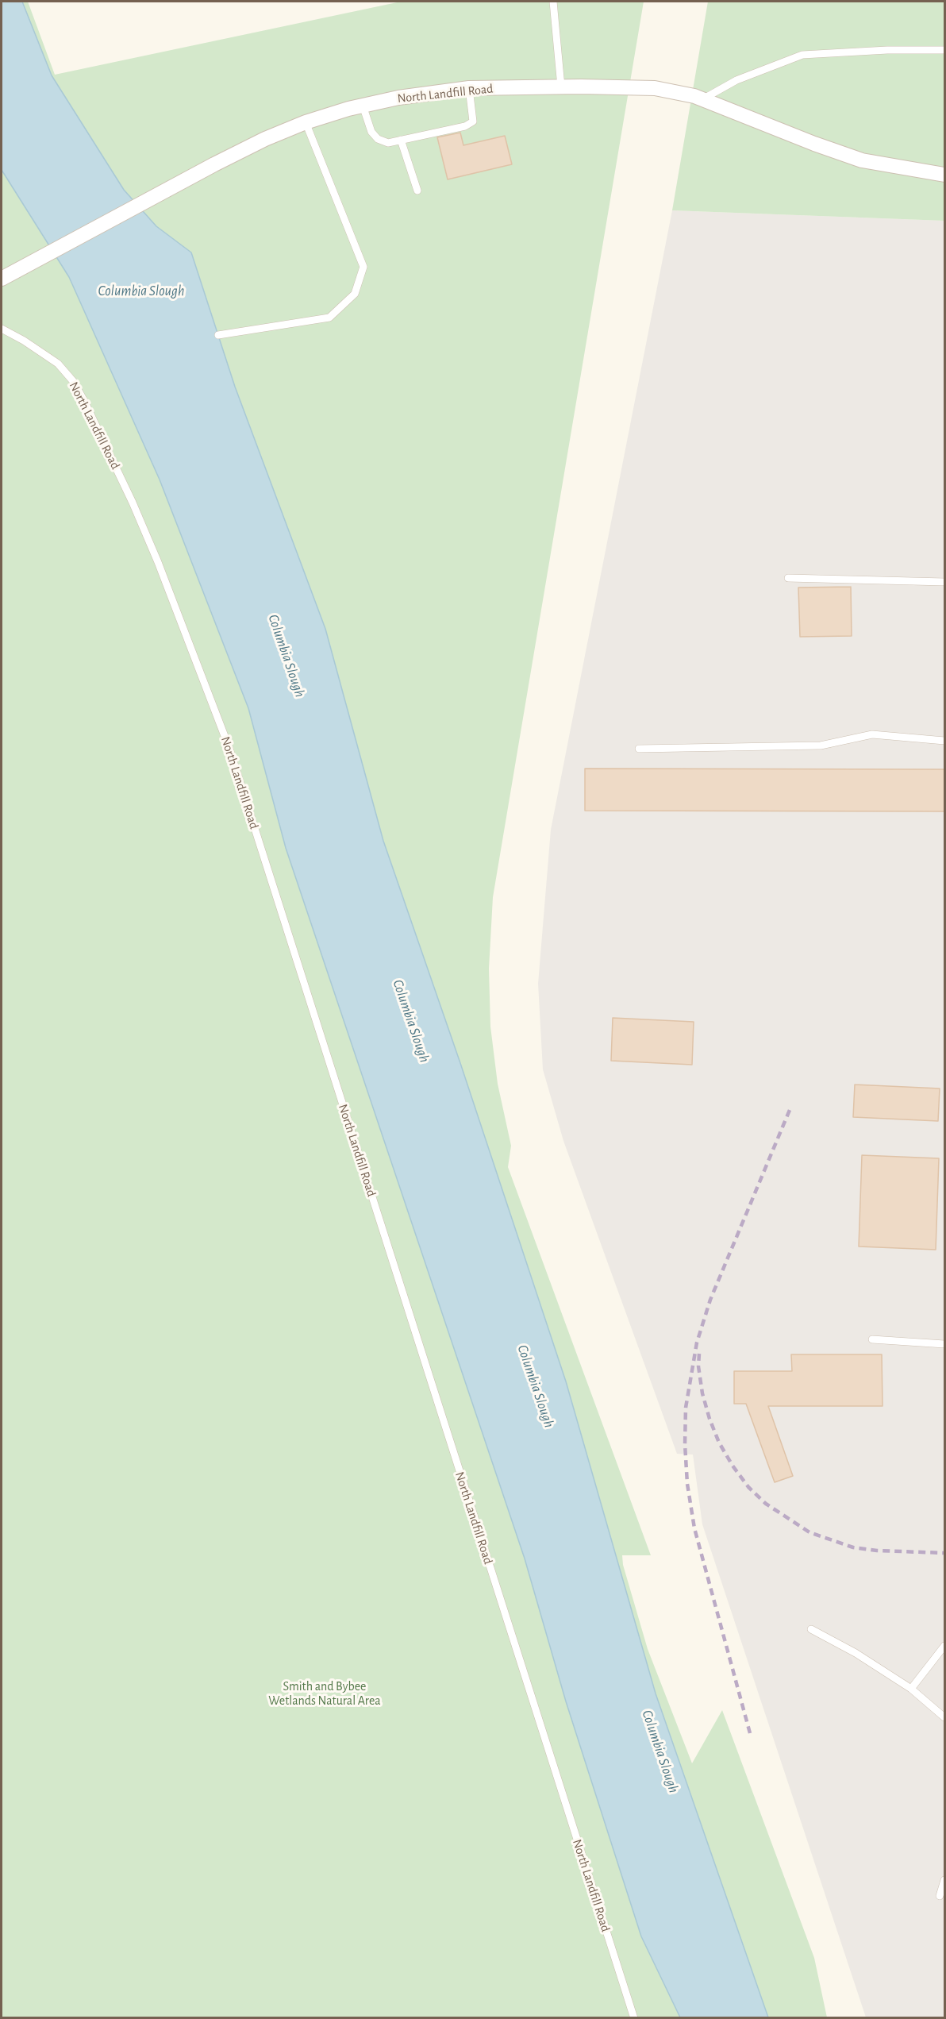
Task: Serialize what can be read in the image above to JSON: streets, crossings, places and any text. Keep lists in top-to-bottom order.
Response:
{
  "streets": {
    "street": ["North Landfill Road"]
  },
  "water": ["Columbia Slough"],
  "parks": ["Smith and Bybee Wetlands Natural Area"]
}
